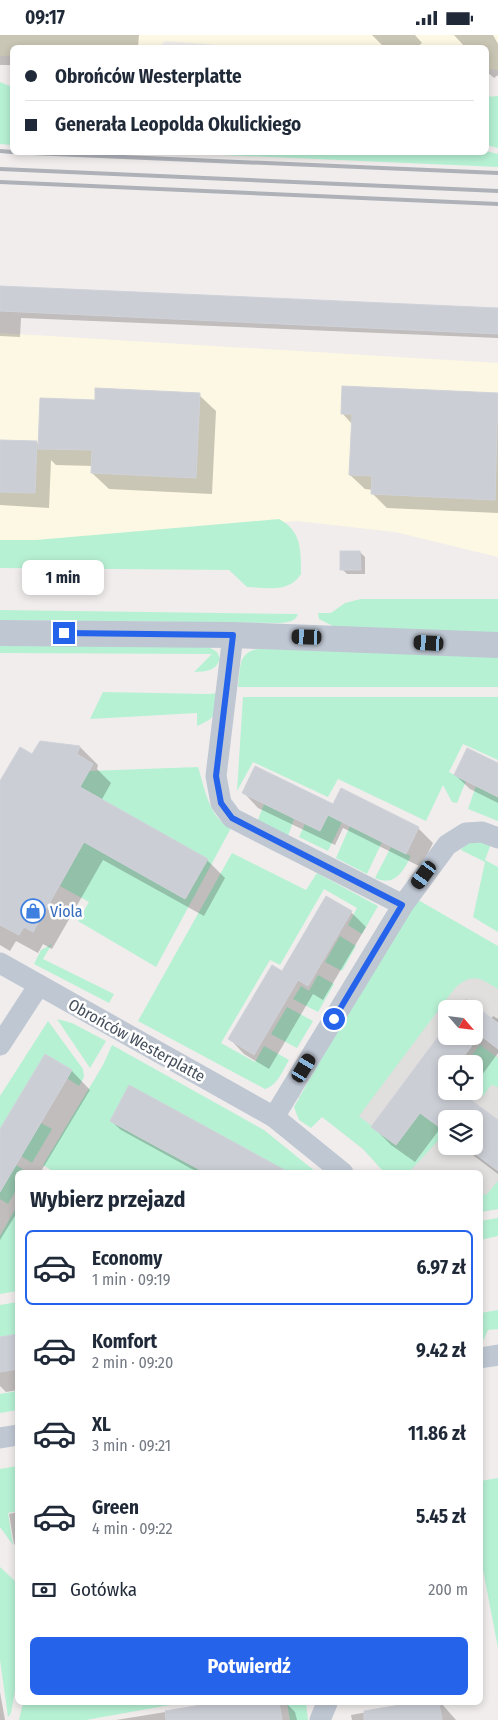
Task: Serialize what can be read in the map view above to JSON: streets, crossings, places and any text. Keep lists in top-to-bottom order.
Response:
{
  "streets": {
    "street": ["Obrońców Westerplatte"]
  },
  "places": {
    "shop": ["Viola"]
  },
  "north": "bottom right",
  "page": {
    "status": "09:17",
    "banner": ["Obrońców Westerplatte", "Generała Leopolda Okulickiego"],
    "bubble": "1 min",
    "heading": "Wybierz przejazd",
    "list": [
      {
        "name": "Economy",
        "note": "1 min · 09:19",
        "value": "6.97 zł"
      },
      {
        "name": "Komfort",
        "note": "2 min · 09:20",
        "value": "9.42 zł"
      },
      {
        "name": "XL",
        "note": "3 min · 09:21",
        "value": "11.86 zł"
      },
      {
        "name": "Green",
        "note": "4 min · 09:22",
        "value": "5.45 zł"
      }
    ],
    "pay": ["Gotówka", "200 m"],
    "buttons": "Potwierdź"
  }
}
